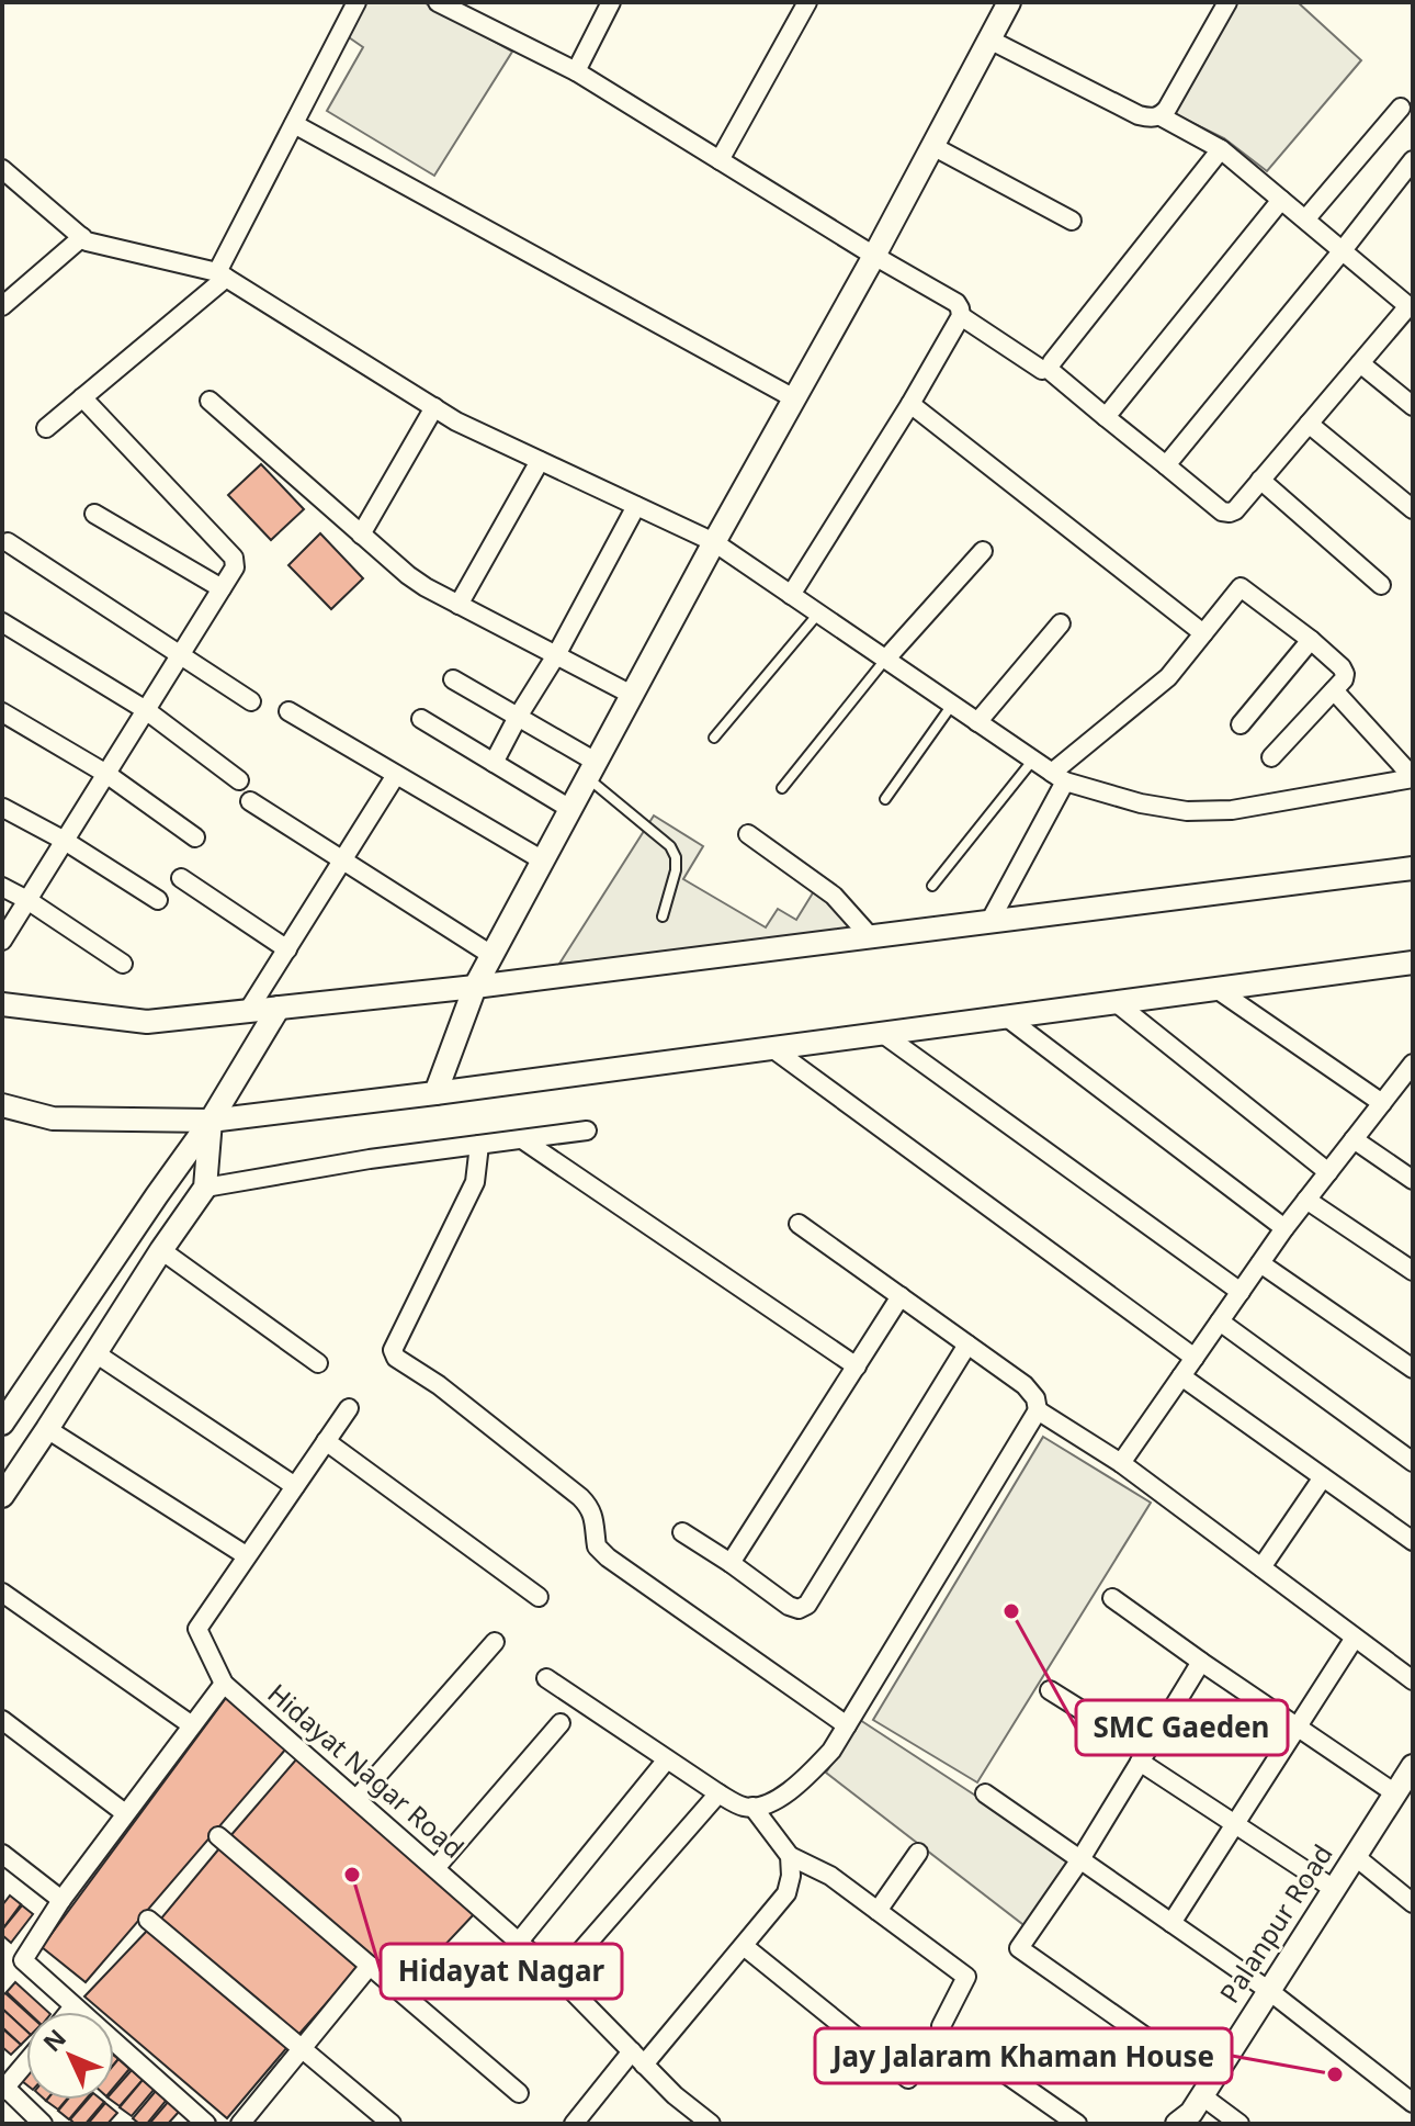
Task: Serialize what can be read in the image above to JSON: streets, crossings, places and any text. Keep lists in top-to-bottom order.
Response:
{
  "streets": {
    "street": ["Hidayat Nagar Road", "Palanpur Road"]
  },
  "places": ["SMC Gaeden", "Hidayat Nagar", "Jay Jalaram Khaman House"],
  "north": "top left"
}
